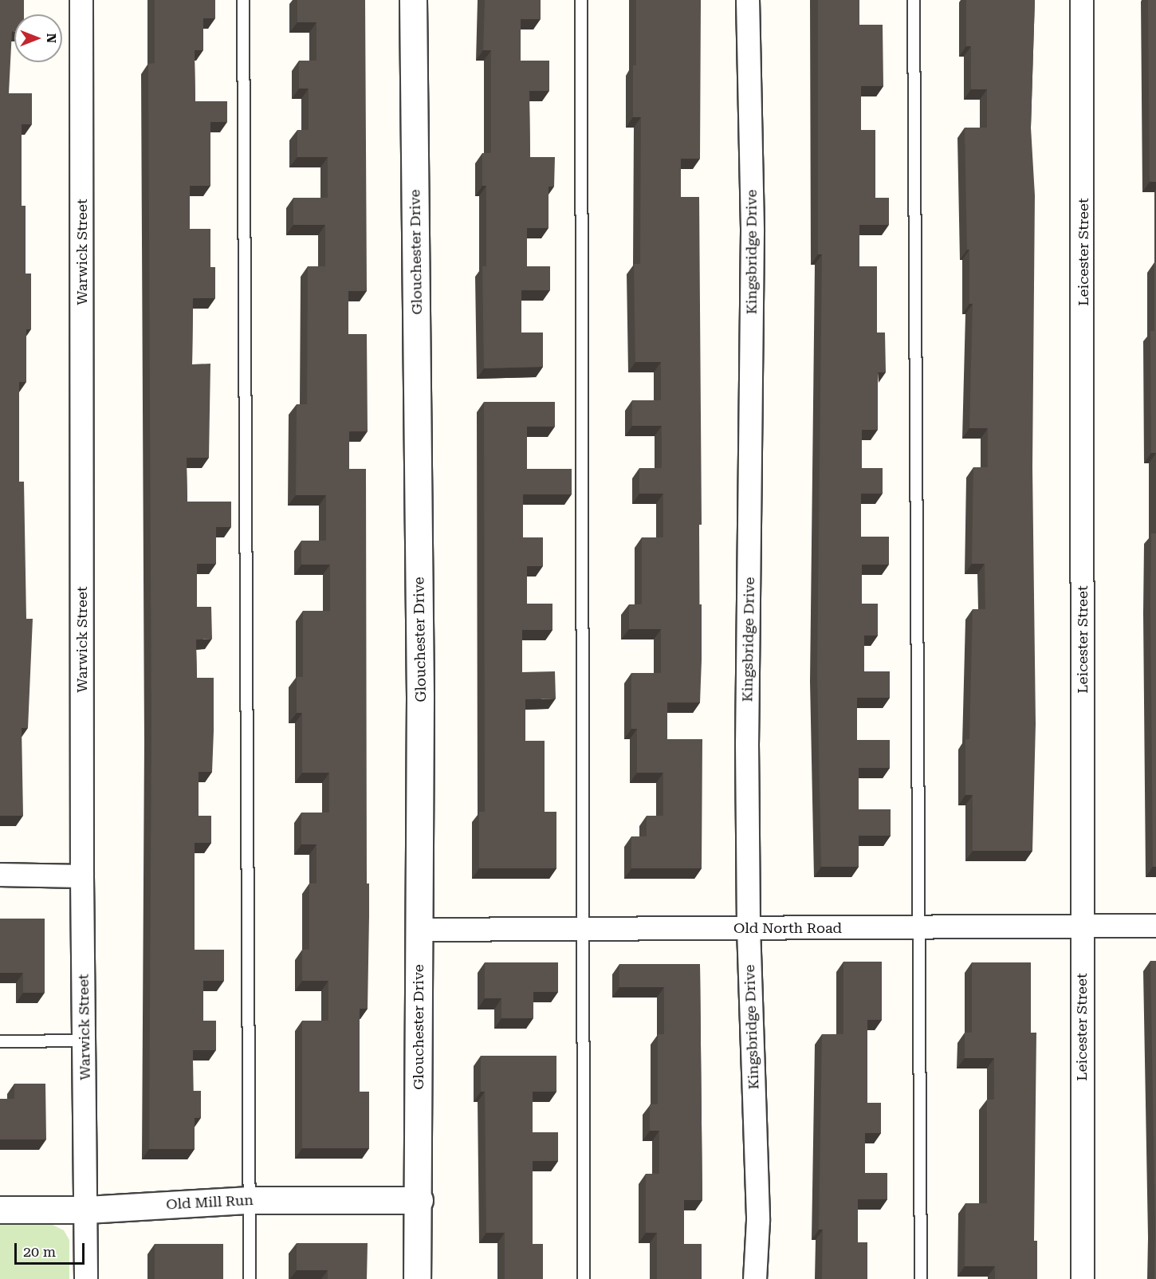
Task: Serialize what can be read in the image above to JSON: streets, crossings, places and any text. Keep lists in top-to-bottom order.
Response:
{
  "streets": {
    "street": [
      "Warwick Street",
      "Glouchester Drive",
      "Kingsbridge Drive",
      "Leicester Street",
      "Old North Road",
      "Old Mill Run"
    ]
  },
  "crossings": [
    ["Warwick Street", "Old Mill Run"],
    ["Glouchester Drive", "Old North Road"],
    ["Glouchester Drive", "Old Mill Run"],
    ["Kingsbridge Drive", "Old North Road"],
    ["Leicester Street", "Old North Road"]
  ],
  "scale_bar": "20 m",
  "north": "right"
}
